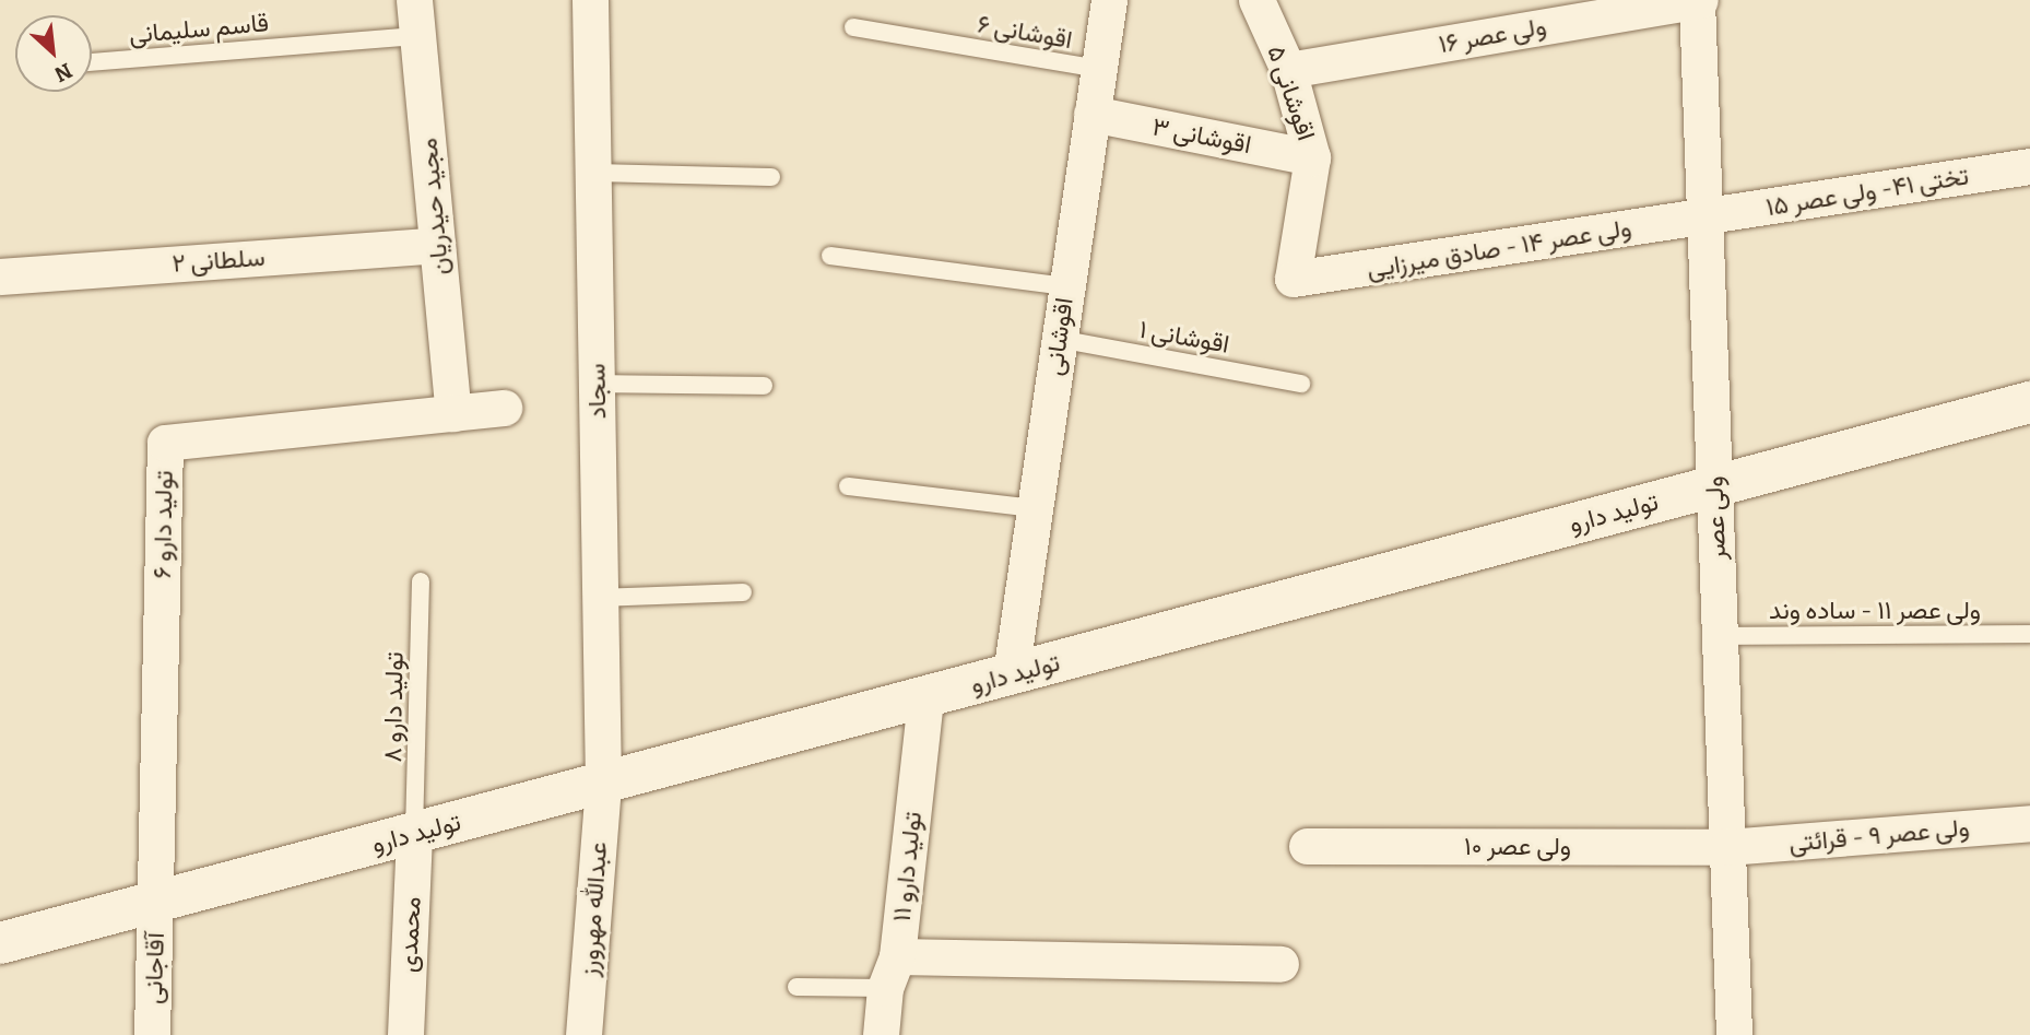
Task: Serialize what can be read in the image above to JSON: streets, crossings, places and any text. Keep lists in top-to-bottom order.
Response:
{
  "streets": {
    "street": [
      "ولی عصر ۱۶",
      "اقوشانی ۵",
      "اقوشانی ۳",
      "تختی ۴۱- ولی عصر ۱۵",
      "مجید حیدریان",
      "ولی عصر ۱۴ - صادق میرزایی",
      "۲ سلطانی",
      "اقوشانی",
      "سجاد",
      "تولید دارو",
      "ولی عصر",
      "تولید دارو ۶",
      "ولی عصر ۹ - قرائتی",
      "ولی عصر ۱۰",
      "تولید دارو ۱۱",
      "عبدالله مهرورز",
      "محمدی",
      "آقاجانی"
    ],
    "lane": [
      "قاسم سلیمانی",
      "اقوشانی ۶",
      "اقوشانی ۱",
      "ولی عصر ۱۱ - ساده وند",
      "تولید دارو ۸"
    ]
  },
  "crossings": [
    ["قاسم سلیمانی", "مجید حیدریان"],
    ["اقوشانی ۶", "اقوشانی"],
    ["ولی عصر ۱۶", "اقوشانی ۵"],
    ["ولی عصر ۱۶", "ولی عصر"],
    ["اقوشانی ۵", "اقوشانی ۳"],
    ["اقوشانی ۵", "ولی عصر ۱۴ - صادق میرزایی"],
    ["اقوشانی ۳", "اقوشانی"],
    ["تختی ۴۱- ولی عصر ۱۵", "ولی عصر ۱۴ - صادق میرزایی"],
    ["تختی ۴۱- ولی عصر ۱۵", "ولی عصر"],
    ["مجید حیدریان", "۲ سلطانی"],
    ["مجید حیدریان", "تولید دارو ۶"],
    ["ولی عصر ۱۴ - صادق میرزایی", "ولی عصر"],
    ["اقوشانی", "اقوشانی ۱"],
    ["اقوشانی", "تولید دارو"],
    ["سجاد", "تولید دارو"],
    ["سجاد", "عبدالله مهرورز"],
    ["تولید دارو", "ولی عصر"],
    ["تولید دارو", "تولید دارو ۶"],
    ["تولید دارو", "تولید دارو ۸"],
    ["تولید دارو", "تولید دارو ۱۱"],
    ["تولید دارو", "عبدالله مهرورز"],
    ["تولید دارو", "محمدی"],
    ["تولید دارو", "آقاجانی"],
    ["ولی عصر", "ولی عصر ۱۱ - ساده وند"],
    ["ولی عصر", "ولی عصر ۹ - قرائتی"],
    ["ولی عصر", "ولی عصر ۱۰"],
    ["تولید دارو ۶", "آقاجانی"],
    ["تولید دارو ۸", "محمدی"],
    ["ولی عصر ۹ - قرائتی", "ولی عصر ۱۰"]
  ],
  "north": "bottom right"
}
